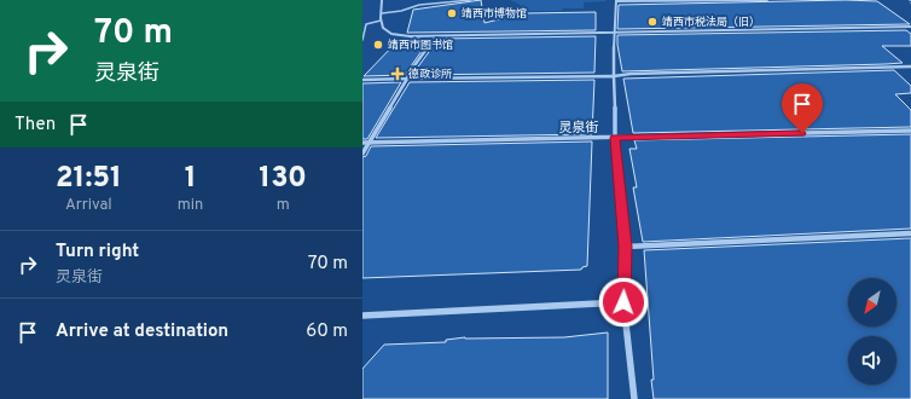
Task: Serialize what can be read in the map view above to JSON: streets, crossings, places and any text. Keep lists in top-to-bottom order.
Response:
{
  "streets": {
    "street": ["灵泉街"]
  },
  "places": {
    "other": ["靖西市博物馆", "靖西市税法局（旧）", "靖西市图书馆"],
    "health": ["德政诊所"]
  },
  "north": "bottom left",
  "page": {
    "turn": ["70 m", "灵泉街"],
    "then": "Then",
    "eta": [
      "21:51",
      "Arrival",
      "1",
      "min",
      "130",
      "m"
    ],
    "list": [
      {
        "name": "Turn right",
        "note": "灵泉街",
        "value": "70 m"
      },
      {
        "name": "Arrive at destination",
        "value": "60 m"
      }
    ]
  }
}
